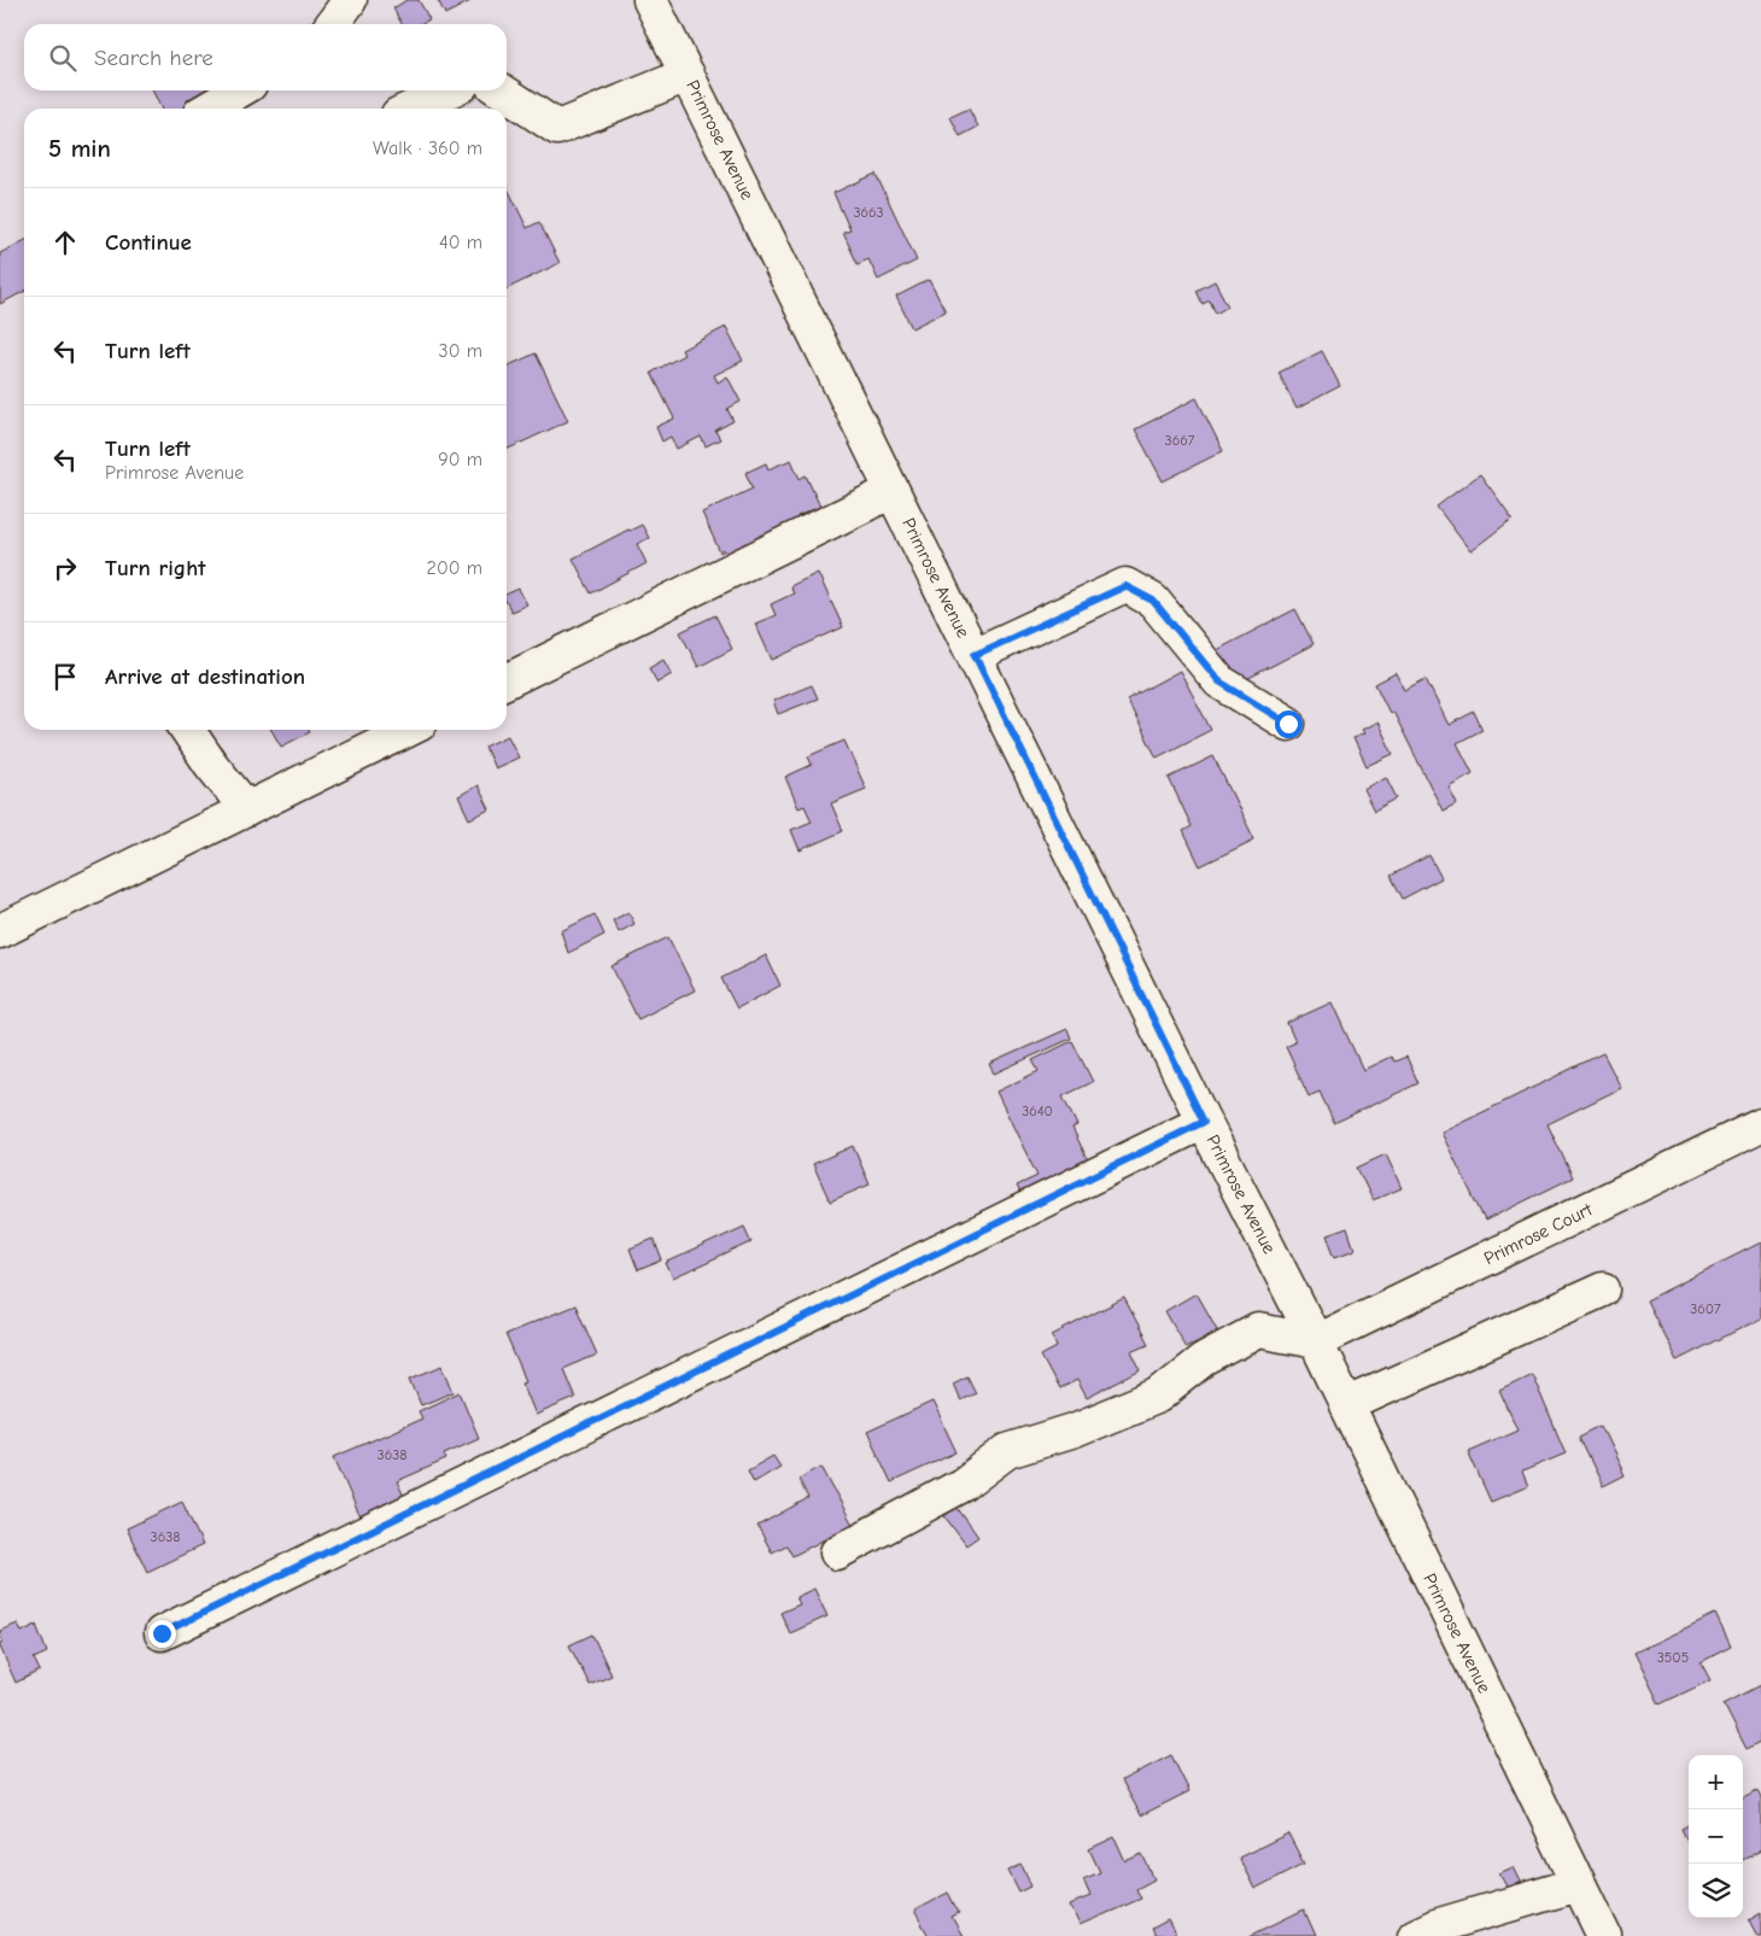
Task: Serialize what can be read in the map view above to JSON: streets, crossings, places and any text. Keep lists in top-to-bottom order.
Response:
{
  "streets": {
    "street": ["Primrose Avenue", "Primrose Court"]
  },
  "crossings": [
    ["Primrose Avenue", "Primrose Court"]
  ],
  "house_numbers": [
    "3663",
    "3667",
    "3640",
    "3607",
    "3638",
    "3638",
    "3505"
  ],
  "page": {
    "search": "Search here",
    "heading": ["5 min", "Walk · 360 m"],
    "list": [
      ["Continue", "40 m"],
      ["Turn left", "30 m"],
      ["Turn left", "Primrose Avenue", "90 m"],
      ["Turn right", "200 m"],
      "Arrive at destination"
    ],
    "map_buttons": ["+", "−"]
  }
}
